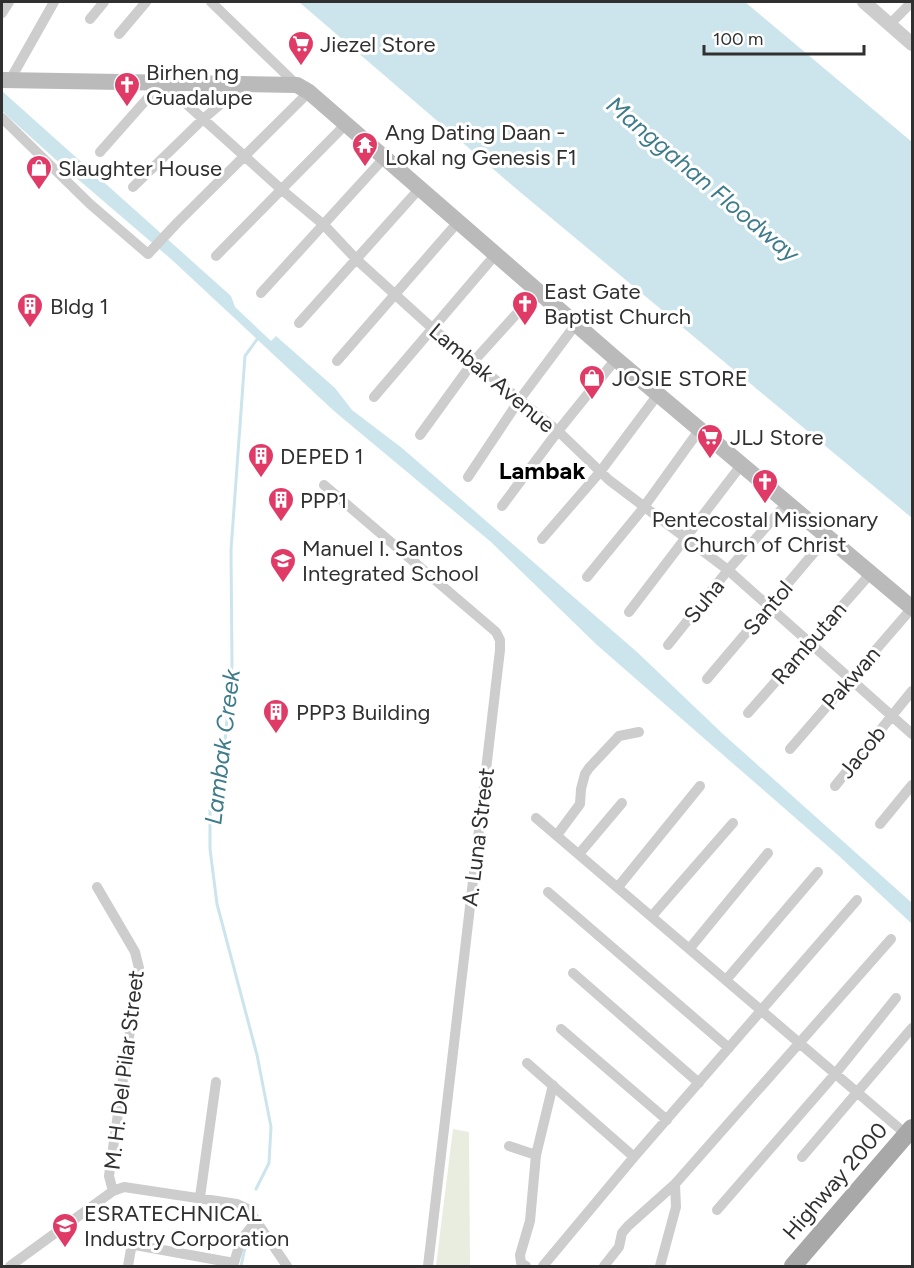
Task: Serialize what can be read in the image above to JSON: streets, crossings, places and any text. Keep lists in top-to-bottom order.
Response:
{
  "streets": {
    "main road": ["Highway 2000"],
    "street": [
      "Lambak Avenue",
      "Suha",
      "Santol",
      "Rambutan",
      "Pakwan",
      "Jacob",
      "A. Luna Street",
      "M. H. Del Pilar Street"
    ]
  },
  "crossings": [
    ["Lambak Avenue", "Suha"],
    ["Lambak Avenue", "Santol"],
    ["Lambak Avenue", "Rambutan"],
    ["Lambak Avenue", "Pakwan"],
    ["Lambak Avenue", "Jacob"]
  ],
  "districts": ["Lambak"],
  "water": ["Manggahan Floodway", "Lambak Creek"],
  "places": {
    "supermarket": ["Jiezel Store", "JLJ Store"],
    "church": ["Birhen ng Guadalupe", "East Gate Baptist Church", "Pentecostal Missionary Church of Christ"],
    "temple": ["Ang Dating Daan - Lokal ng Genesis F1"],
    "shop": ["Slaughter House", "JOSIE STORE"],
    "building": [
      "Bldg 1",
      "DEPED 1",
      "PPP1",
      "PPP3 Building"
    ],
    "school or university": ["Manuel I. Santos Integrated School", "ESRATECHNICAL Industry Corporation"]
  },
  "scale_bar": "100 m"
}
